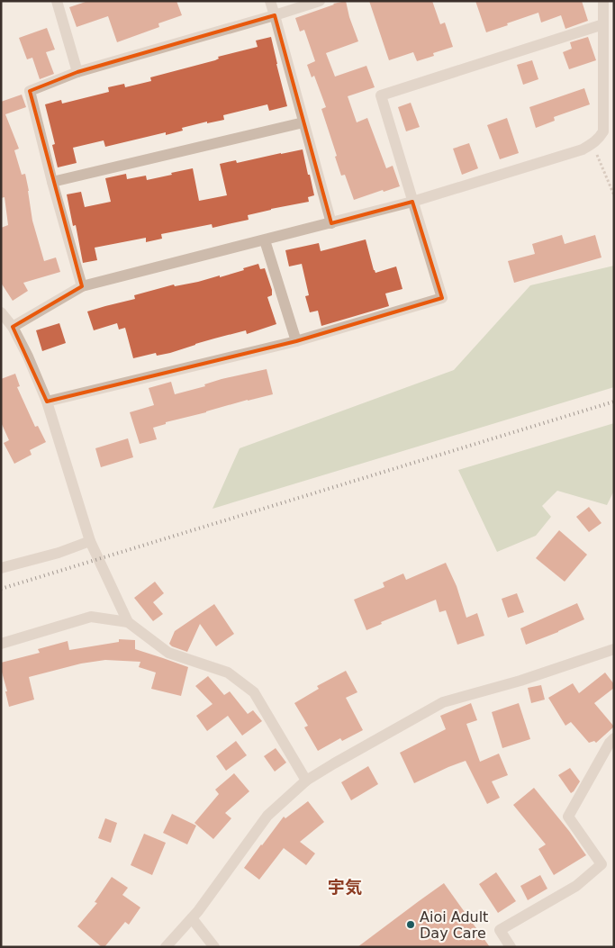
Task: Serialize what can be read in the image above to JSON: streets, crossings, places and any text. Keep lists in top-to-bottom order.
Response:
{
  "districts": ["宇気"],
  "places": ["Aioi Adult Day Care"]
}
